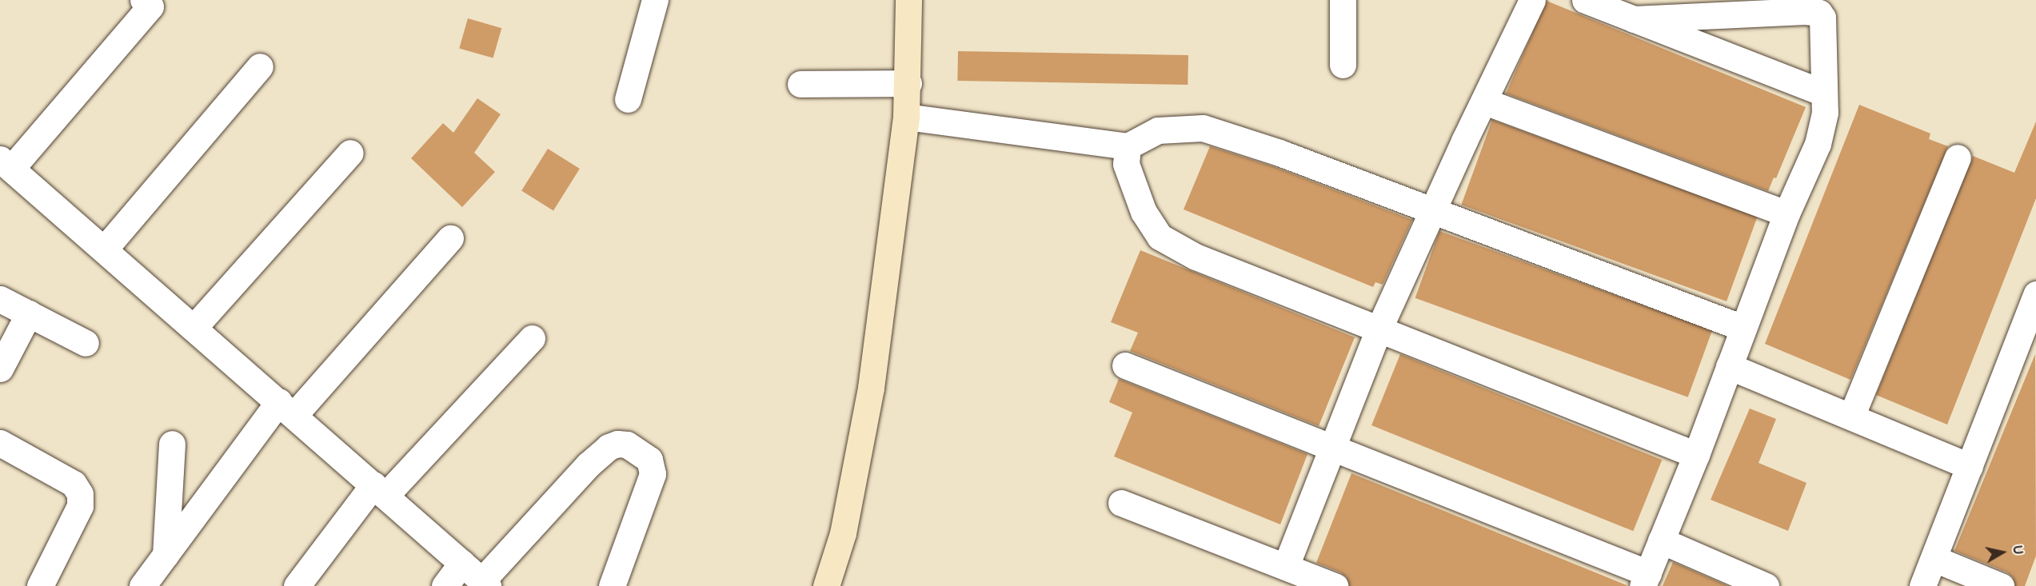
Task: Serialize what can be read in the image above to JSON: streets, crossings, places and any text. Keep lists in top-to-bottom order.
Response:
{
  "north": "right"
}
